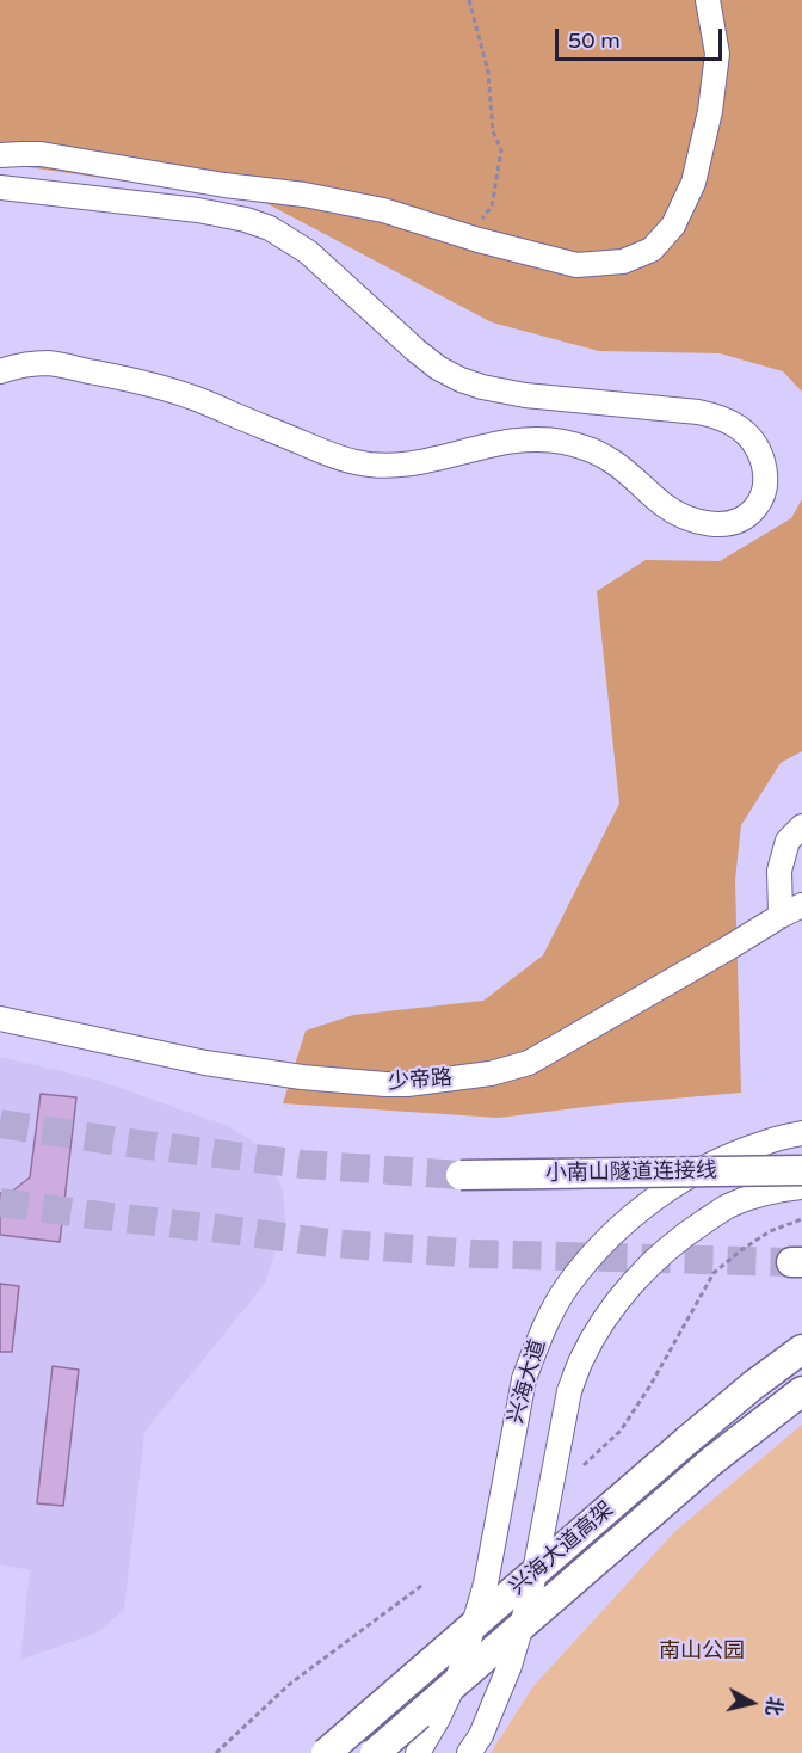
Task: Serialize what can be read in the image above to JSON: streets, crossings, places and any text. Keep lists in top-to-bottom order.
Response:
{
  "streets": {
    "main road": ["小南山隧道连接线", "兴海大道高架"],
    "street": ["少帝路", "兴海大道"]
  },
  "parks": ["南山公园"],
  "scale_bar": "50 m",
  "north": "right"
}
